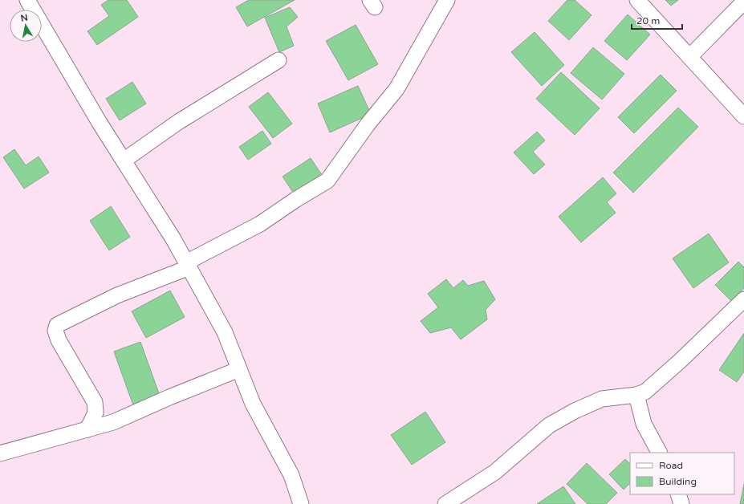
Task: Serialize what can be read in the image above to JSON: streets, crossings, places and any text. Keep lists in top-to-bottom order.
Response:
{
  "legend": ["Road", "Building"],
  "scale_bar": "20 m",
  "north": "top"
}
